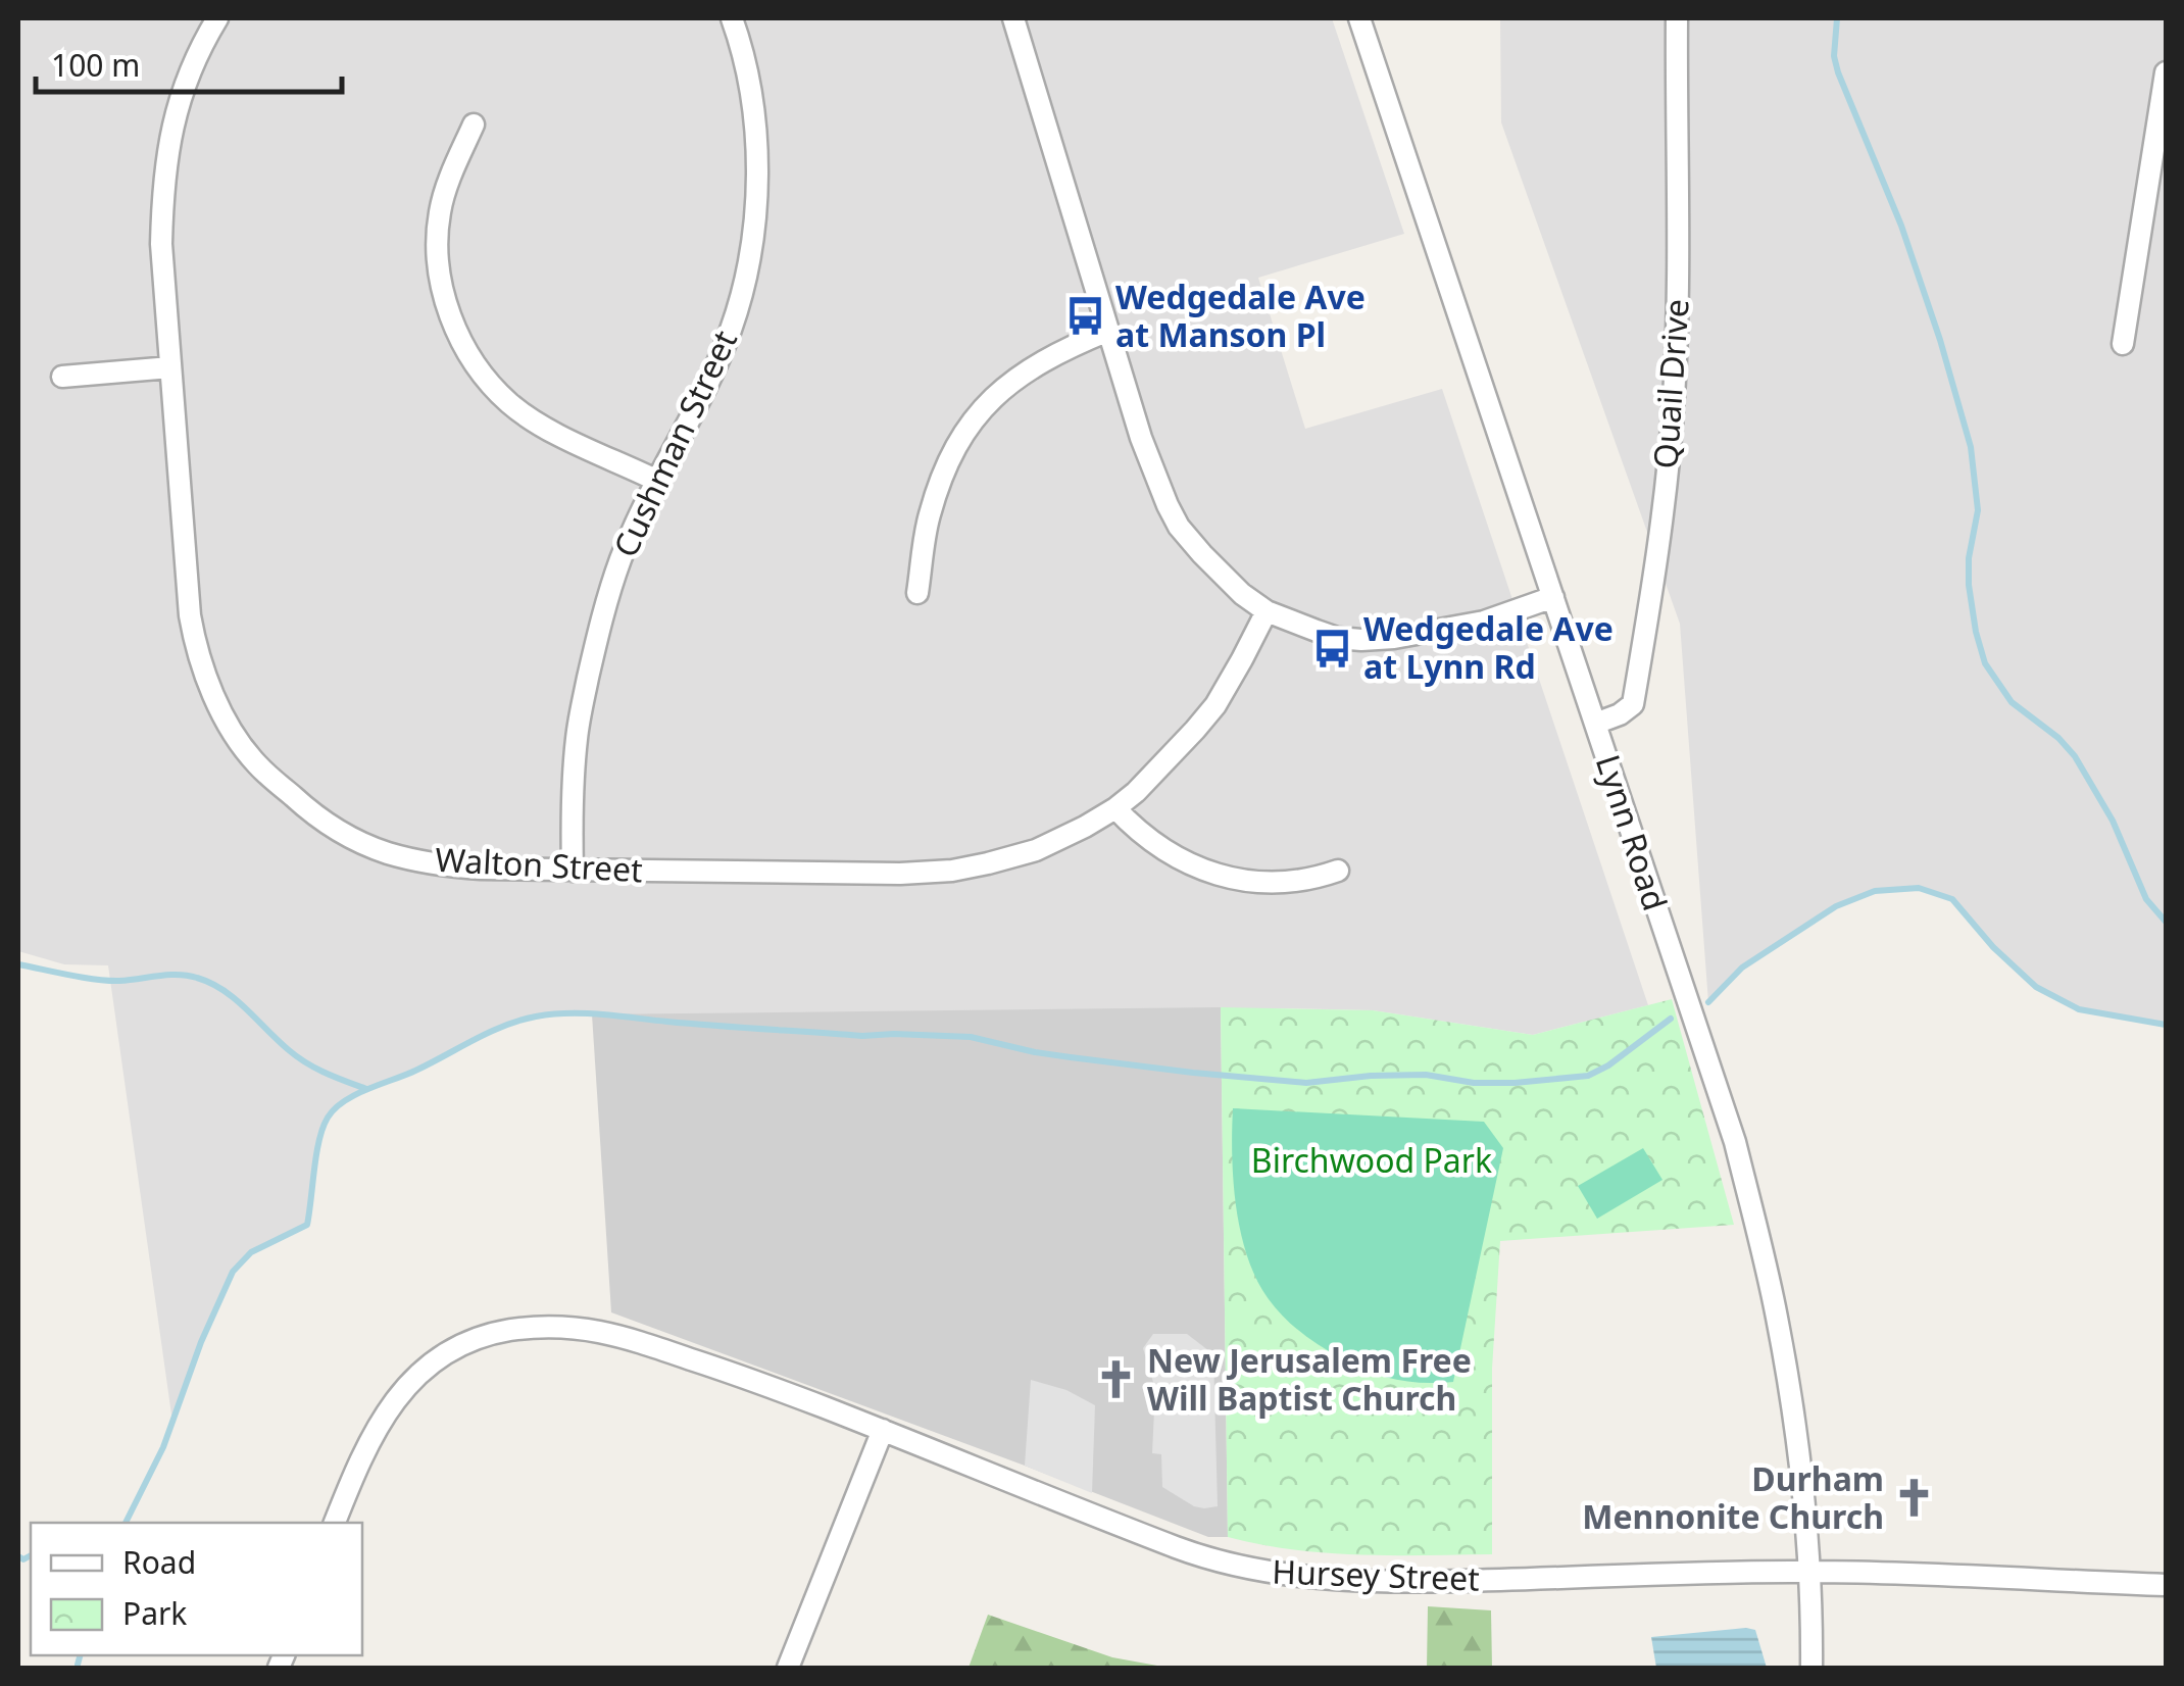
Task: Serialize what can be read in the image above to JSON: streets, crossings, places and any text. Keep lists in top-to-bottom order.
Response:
{
  "streets": {
    "street": [
      "Quail Drive",
      "Cushman Street",
      "Lynn Road",
      "Walton Street",
      "Hursey Street"
    ]
  },
  "crossings": [
    ["Quail Drive", "Lynn Road"],
    ["Cushman Street", "Walton Street"],
    ["Lynn Road", "Hursey Street"]
  ],
  "parks": ["Birchwood Park"],
  "places": {
    "bus stop": ["Wedgedale Ave at Manson Pl", "Wedgedale Ave at Lynn Rd"],
    "church": ["New Jerusalem Free Will Baptist Church", "Durham Mennonite Church"]
  },
  "legend": ["Road", "Park"],
  "scale_bar": "100 m"
}
